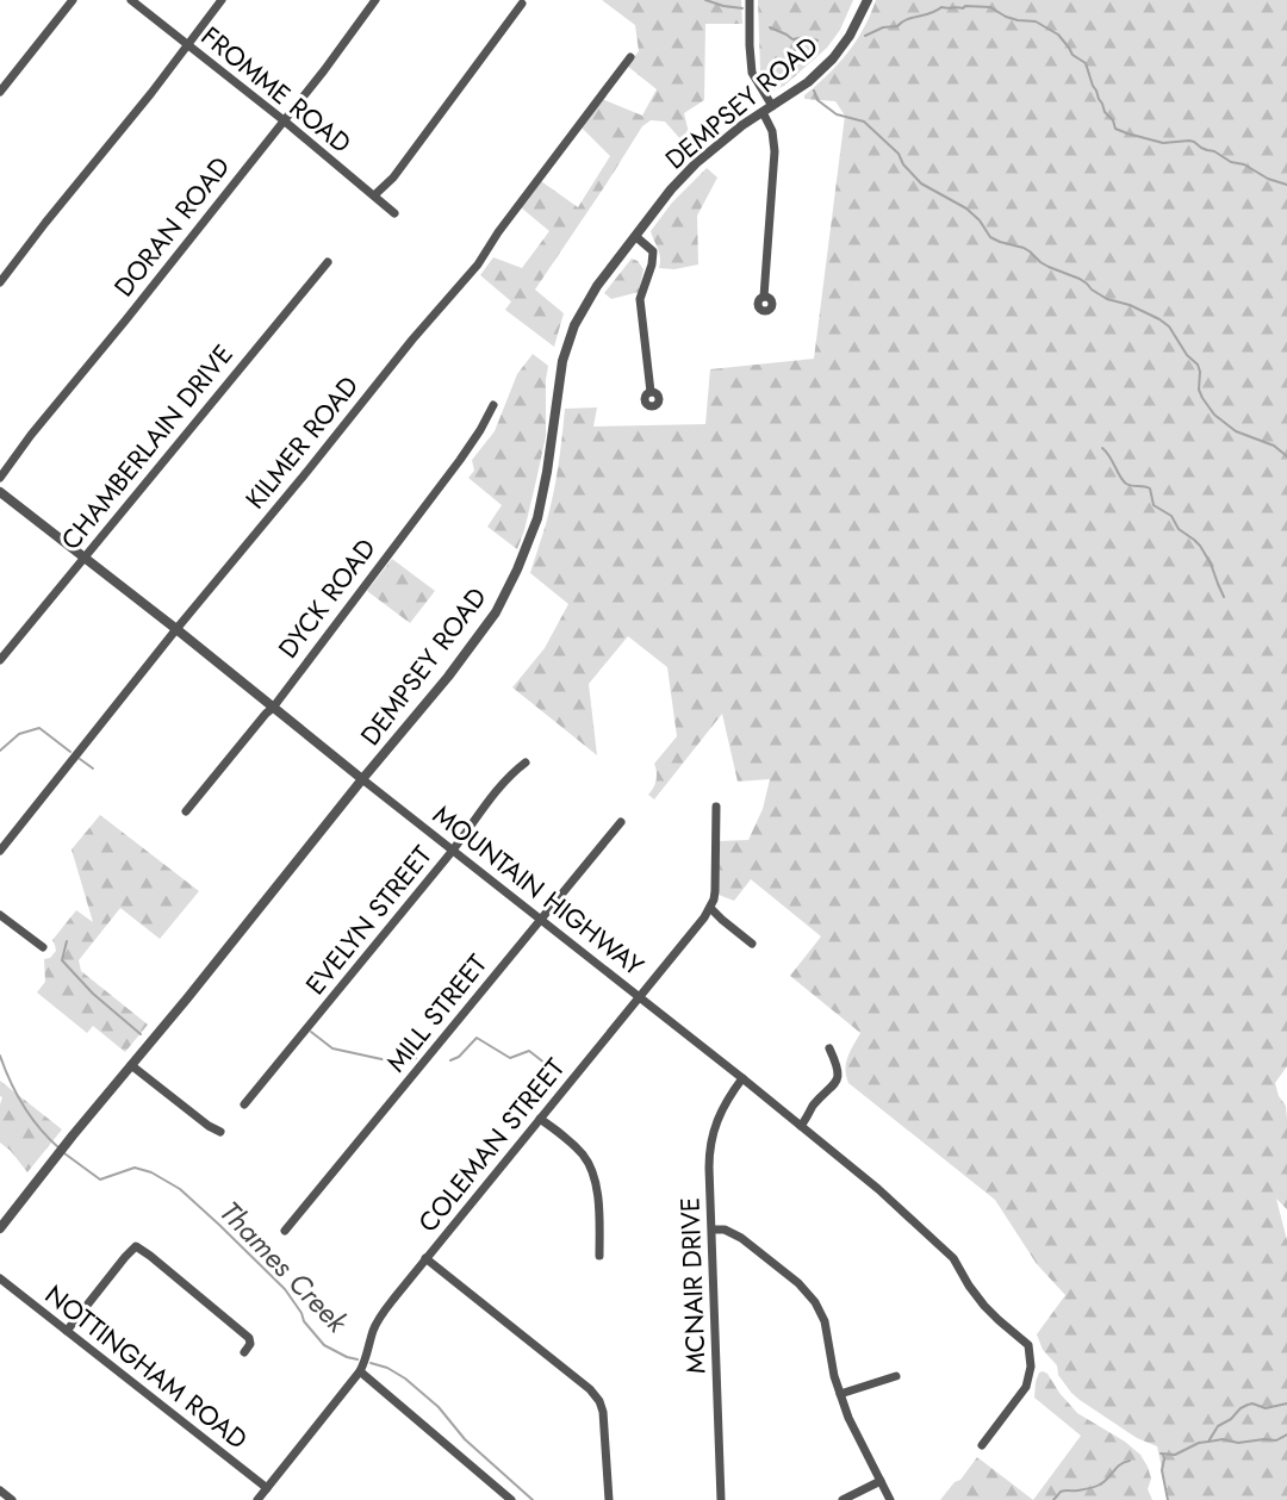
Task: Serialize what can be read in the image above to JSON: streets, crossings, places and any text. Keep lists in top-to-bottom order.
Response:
{
  "streets": {
    "street": [
      "FROMME ROAD",
      "DEMPSEY ROAD",
      "DORAN ROAD",
      "KILMER ROAD",
      "CHAMBERLAIN DRIVE",
      "DYCK ROAD",
      "MOUNTAIN HIGHWAY",
      "EVELYN STREET",
      "MILL STREET",
      "COLEMAN STREET",
      "MCNAIR DRIVE",
      "NOTTINGHAM ROAD"
    ]
  },
  "crossings": [
    ["FROMME ROAD", "DORAN ROAD"],
    ["DEMPSEY ROAD", "MOUNTAIN HIGHWAY"],
    ["KILMER ROAD", "MOUNTAIN HIGHWAY"],
    ["CHAMBERLAIN DRIVE", "MOUNTAIN HIGHWAY"],
    ["DYCK ROAD", "MOUNTAIN HIGHWAY"],
    ["MOUNTAIN HIGHWAY", "EVELYN STREET"],
    ["MOUNTAIN HIGHWAY", "MILL STREET"],
    ["MOUNTAIN HIGHWAY", "COLEMAN STREET"],
    ["MOUNTAIN HIGHWAY", "MCNAIR DRIVE"],
    ["COLEMAN STREET", "NOTTINGHAM ROAD"]
  ],
  "water": ["Thames Creek"]
}
